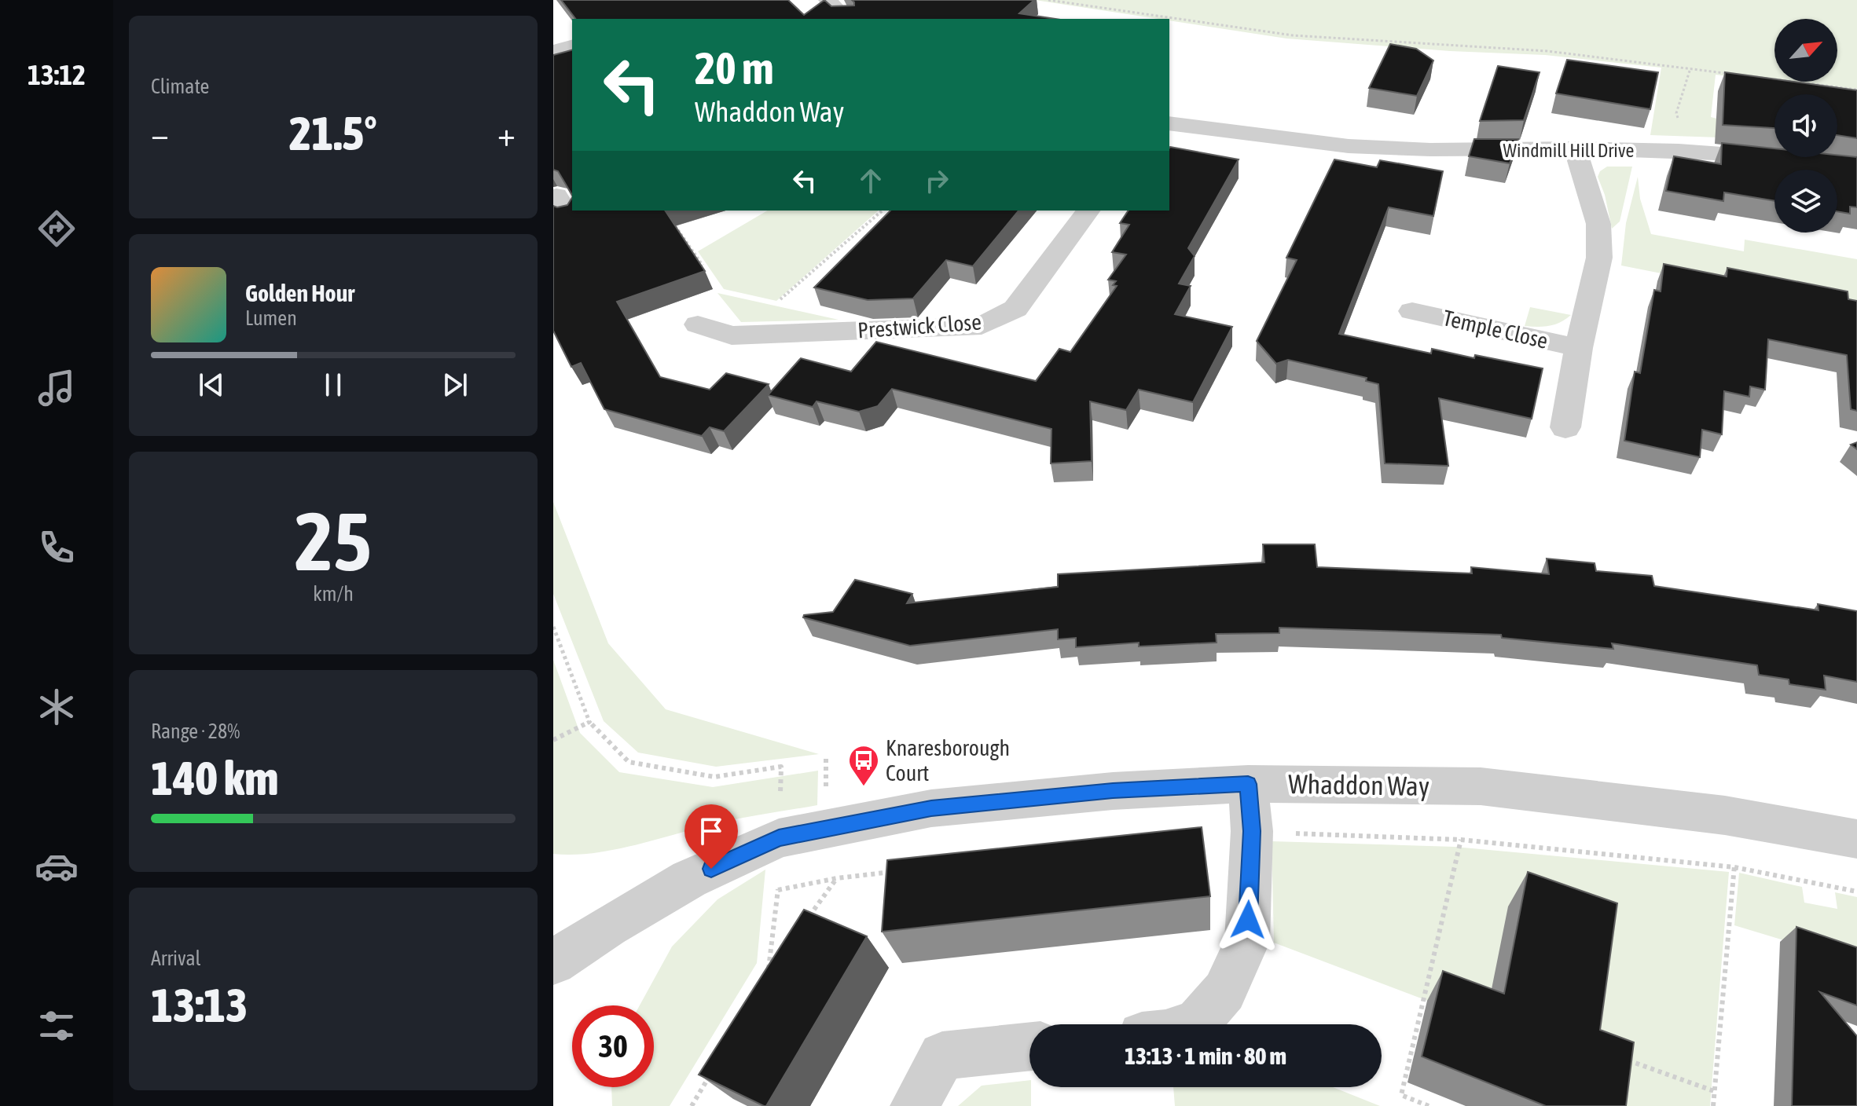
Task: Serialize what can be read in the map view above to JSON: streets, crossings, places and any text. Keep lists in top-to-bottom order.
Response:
{
  "streets": {
    "street": [
      "Windmill Hill Drive",
      "Prestwick Close",
      "Temple Close",
      "Whaddon Way"
    ]
  },
  "crossings": [
    ["Windmill Hill Drive", "Temple Close"]
  ],
  "places": {
    "bus stop": ["Knaresborough Court"]
  },
  "north": "top right",
  "page": {
    "tabs": "13:12",
    "tile": [
      "Climate",
      ["25", "km/h"],
      ["Range · 28%", "140 km"],
      ["Arrival", "13:13"]
    ],
    "turn": ["20 m", "Whaddon Way"],
    "heat": ["−", "21.5°", "+"],
    "song": ["Golden Hour", "Lumen"],
    "limit": "30",
    "trip": "13:13 · 1 min · 80 m"
  }
}
